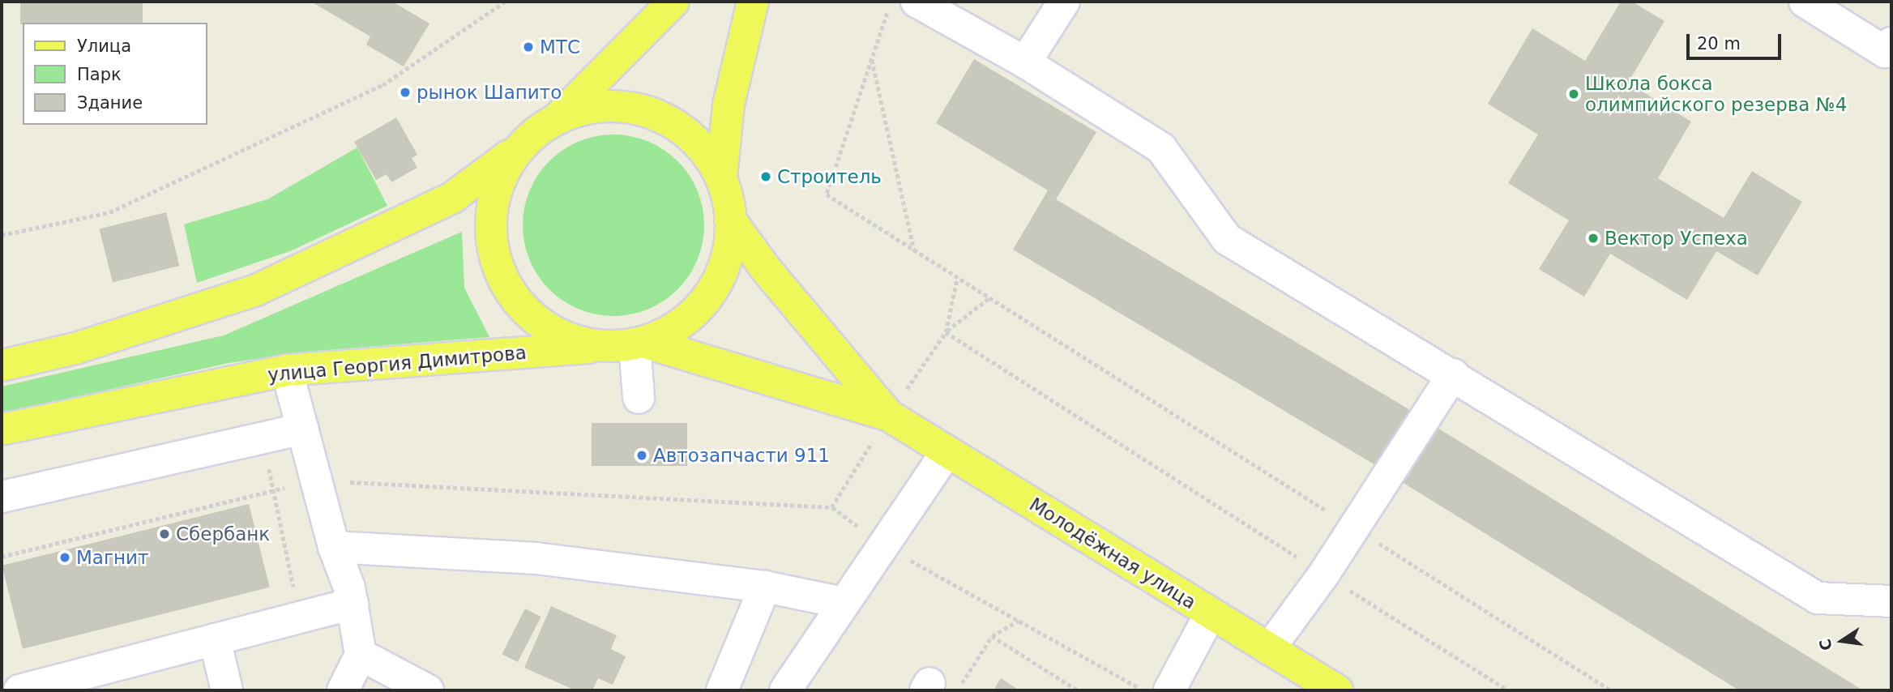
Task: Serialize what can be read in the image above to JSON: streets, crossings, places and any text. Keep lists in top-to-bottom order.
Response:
{
  "streets": {
    "main road": ["улица Георгия Димитрова", "Молодёжная улица"]
  },
  "crossings": [
    ["улица Георгия Димитрова", "Молодёжная улица"]
  ],
  "places": [
    "МТС",
    "рынок Шапито",
    "Школа бокса олимпийского резерва №4",
    "Строитель",
    "Вектор Успеха",
    "Автозапчасти 911",
    "Сбербанк",
    "Магнит"
  ],
  "legend": ["Улица", "Парк", "Здание"],
  "scale_bar": "20 m",
  "north": "left"
}
